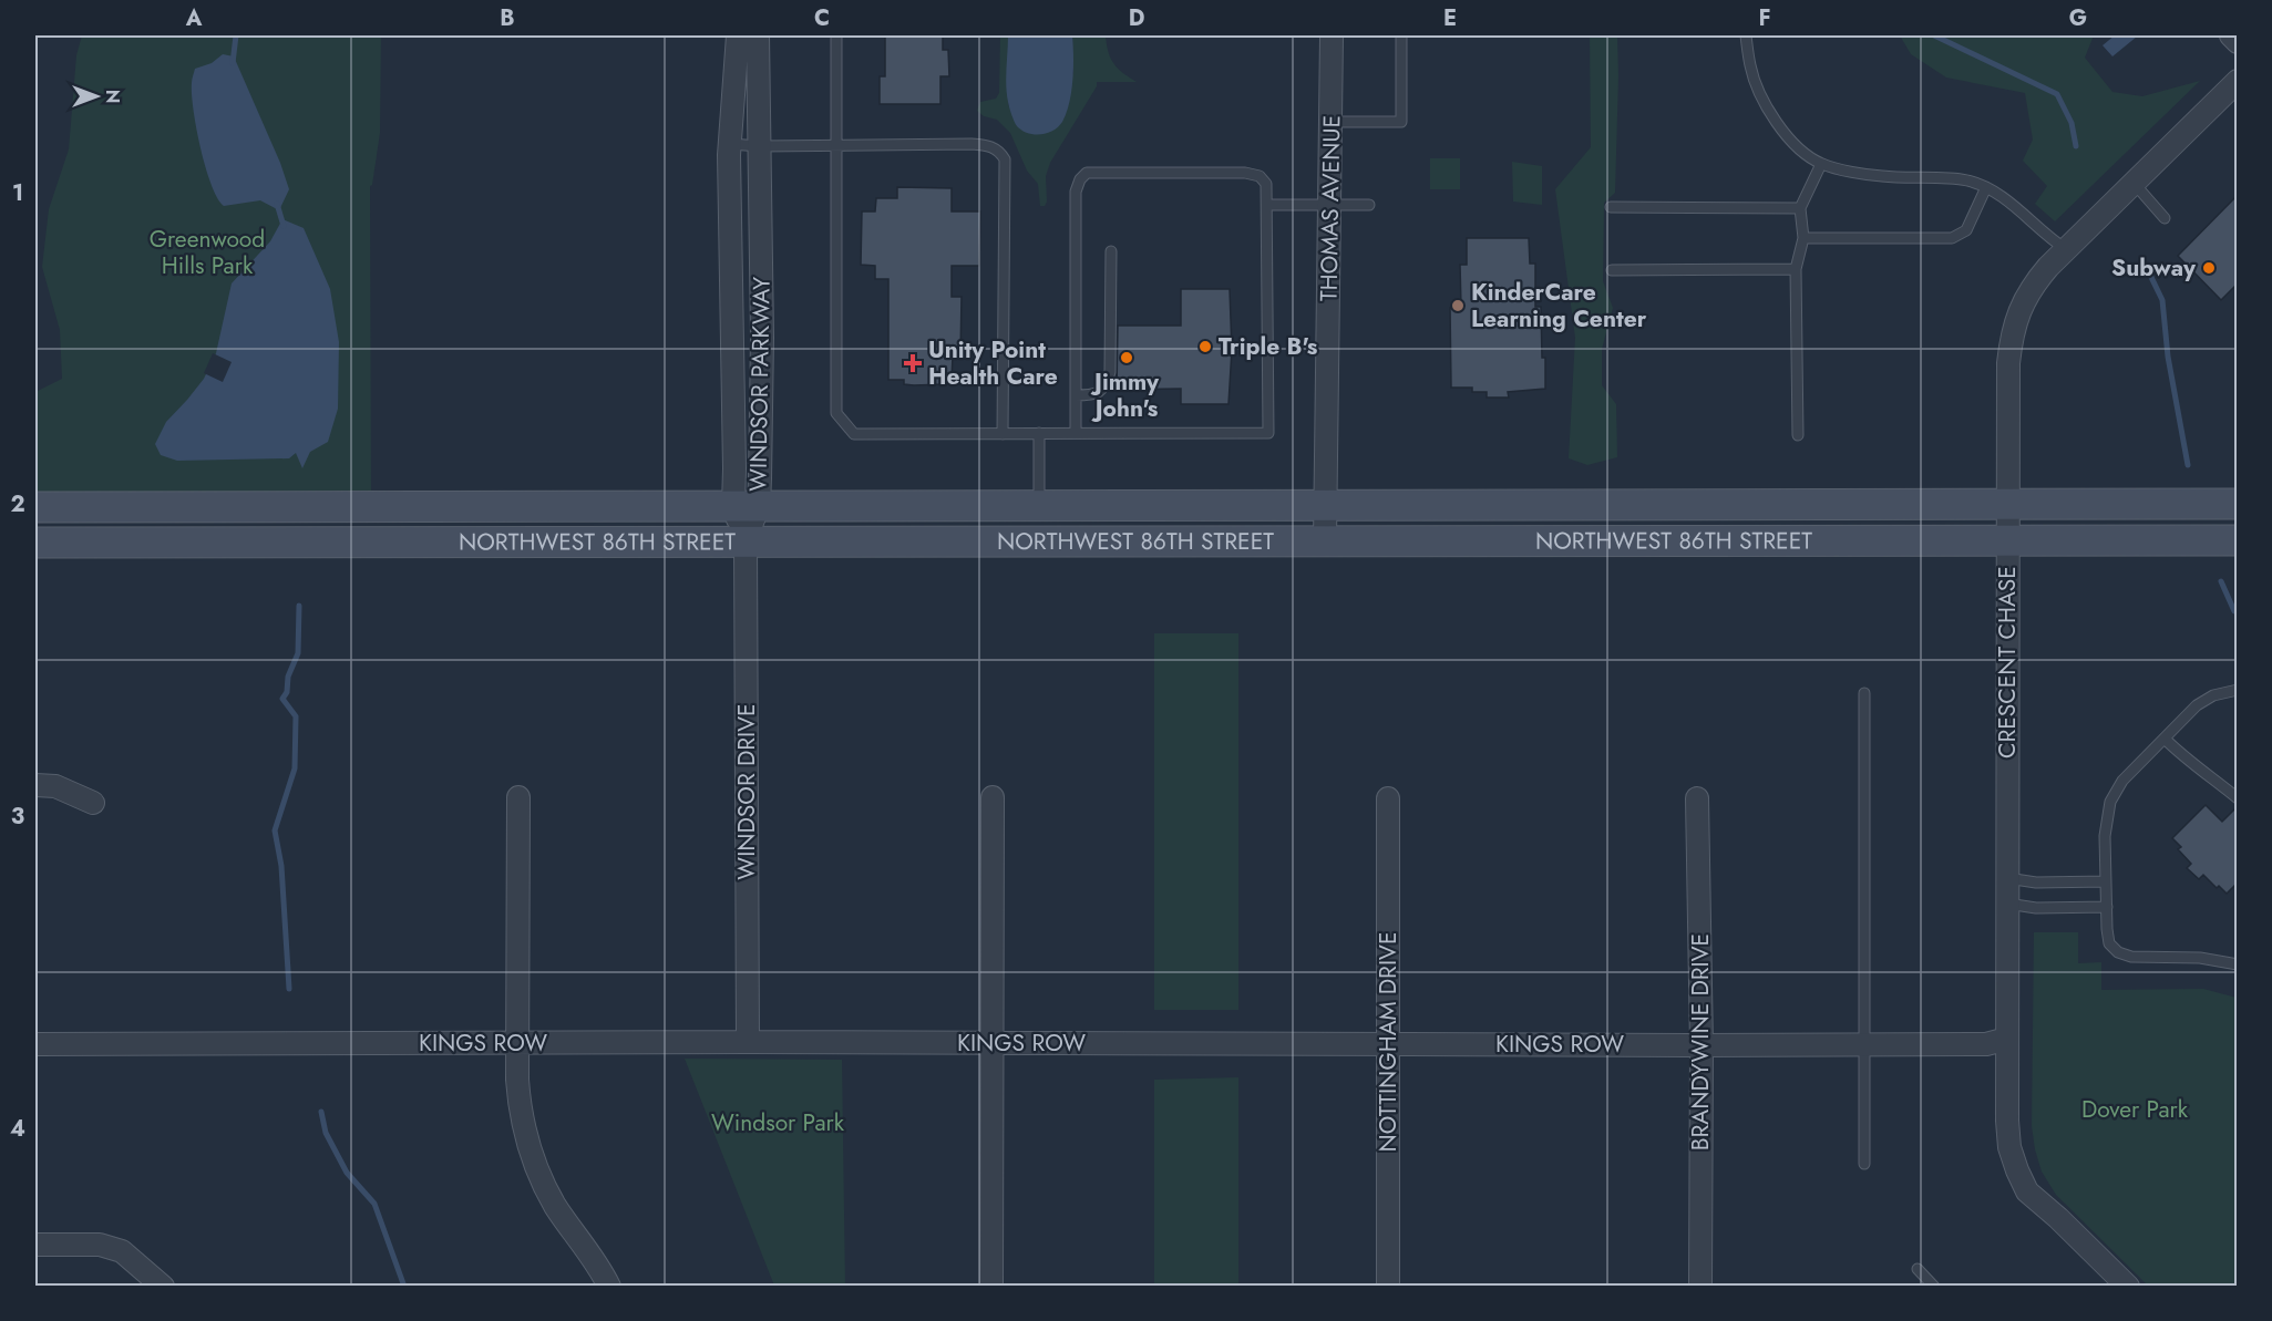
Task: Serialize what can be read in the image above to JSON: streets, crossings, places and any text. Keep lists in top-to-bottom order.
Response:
{
  "streets": {
    "main road": ["NORTHWEST 86TH STREET"],
    "street": [
      "THOMAS AVENUE",
      "WINDSOR PARKWAY",
      "CRESCENT CHASE",
      "WINDSOR DRIVE",
      "NOTTINGHAM DRIVE",
      "BRANDYWINE DRIVE",
      "KINGS ROW"
    ]
  },
  "crossings": [
    ["THOMAS AVENUE", "NORTHWEST 86TH STREET"],
    ["WINDSOR PARKWAY", "NORTHWEST 86TH STREET"],
    ["WINDSOR PARKWAY", "WINDSOR DRIVE"],
    ["NORTHWEST 86TH STREET", "CRESCENT CHASE"],
    ["NORTHWEST 86TH STREET", "WINDSOR DRIVE"],
    ["CRESCENT CHASE", "KINGS ROW"],
    ["WINDSOR DRIVE", "KINGS ROW"],
    ["NOTTINGHAM DRIVE", "KINGS ROW"],
    ["BRANDYWINE DRIVE", "KINGS ROW"]
  ],
  "parks": ["Greenwood Hills Park", "Dover Park", "Windsor Park"],
  "places": {
    "other": [
      "Subway",
      "KinderCare Learning Center",
      "Triple B's",
      "Jimmy John's"
    ],
    "health": ["Unity Point Health Care"]
  },
  "north": "right",
  "grid": {
    "columns": [
      "A",
      "B",
      "C",
      "D",
      "E",
      "F",
      "G"
    ],
    "rows": [
      "1",
      "2",
      "3",
      "4"
    ]
  }
}
